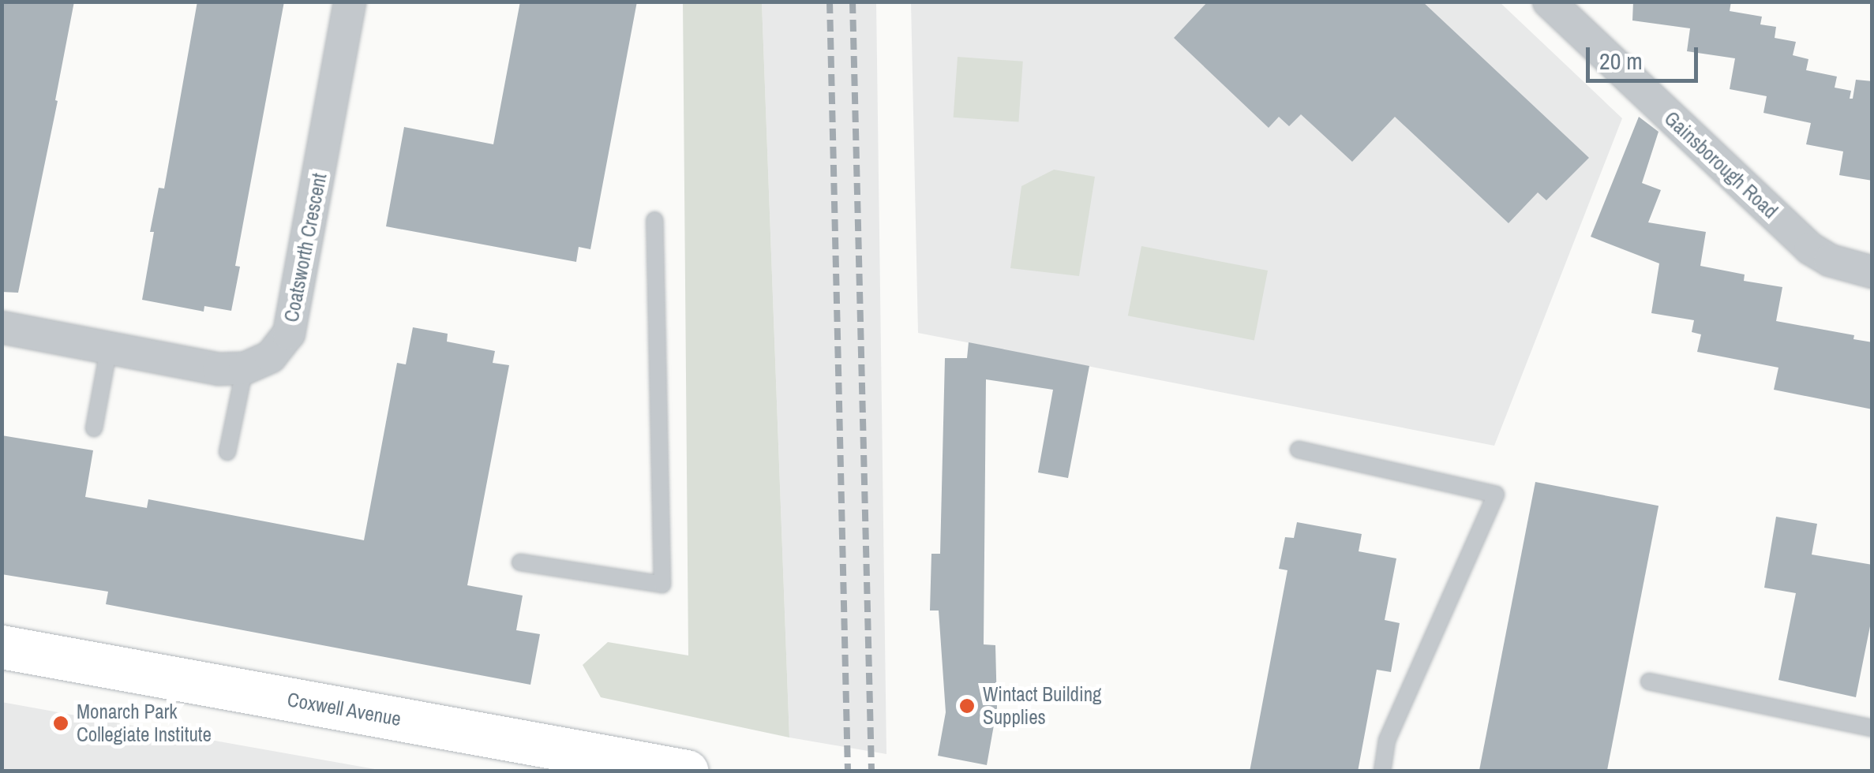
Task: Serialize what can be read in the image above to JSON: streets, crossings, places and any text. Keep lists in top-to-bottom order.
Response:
{
  "streets": {
    "main road": ["Coxwell Avenue"],
    "street": ["Gainsborough Road", "Coatsworth Crescent"]
  },
  "places": ["Wintact Building Supplies", "Monarch Park Collegiate Institute"],
  "scale_bar": "20 m"
}
